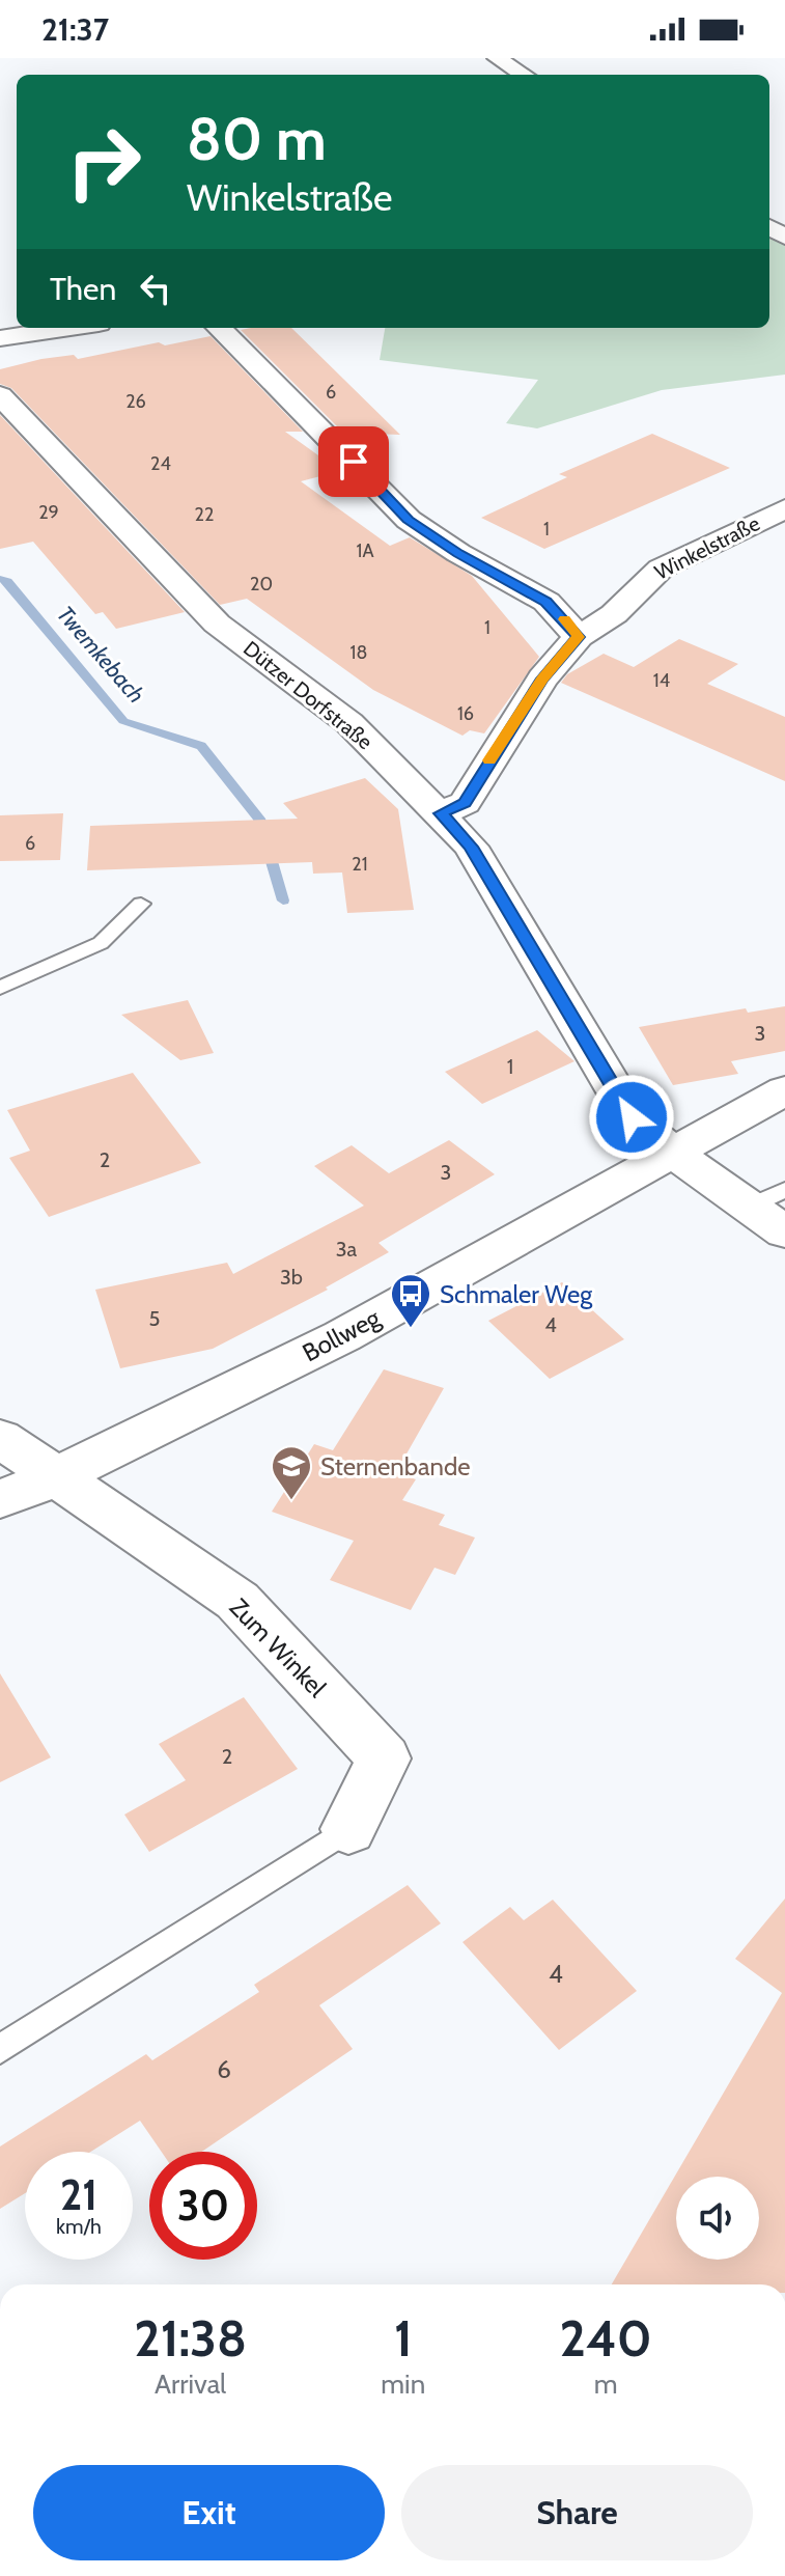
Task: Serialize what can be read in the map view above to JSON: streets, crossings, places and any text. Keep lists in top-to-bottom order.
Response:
{
  "streets": {
    "street": [
      "Winkelstraße",
      "Dützer Dorfstraße",
      "Bollweg",
      "Zum Winkel"
    ]
  },
  "crossings": [
    ["Winkelstraße", "Dützer Dorfstraße"],
    ["Dützer Dorfstraße", "Bollweg"],
    ["Bollweg", "Zum Winkel"]
  ],
  "water": ["Twemkebach"],
  "places": {
    "bus stop": ["Schmaler Weg"],
    "school or university": ["Sternenbande"]
  },
  "house_numbers": [
    "6",
    "26",
    "24",
    "29",
    "22",
    "1",
    "1A",
    "20",
    "1",
    "18",
    "14",
    "16",
    "6",
    "21",
    "3",
    "1",
    "2",
    "3",
    "3a",
    "3b",
    "5",
    "4",
    "2",
    "4",
    "6"
  ],
  "page": {
    "status": "21:37",
    "turn": ["80 m", "Winkelstraße"],
    "then": "Then",
    "speed": "21 km/h",
    "limit": "30",
    "eta": [
      "21:38",
      "Arrival",
      "1",
      "min",
      "240",
      "m"
    ],
    "buttons": ["Exit", "Share"]
  }
}
